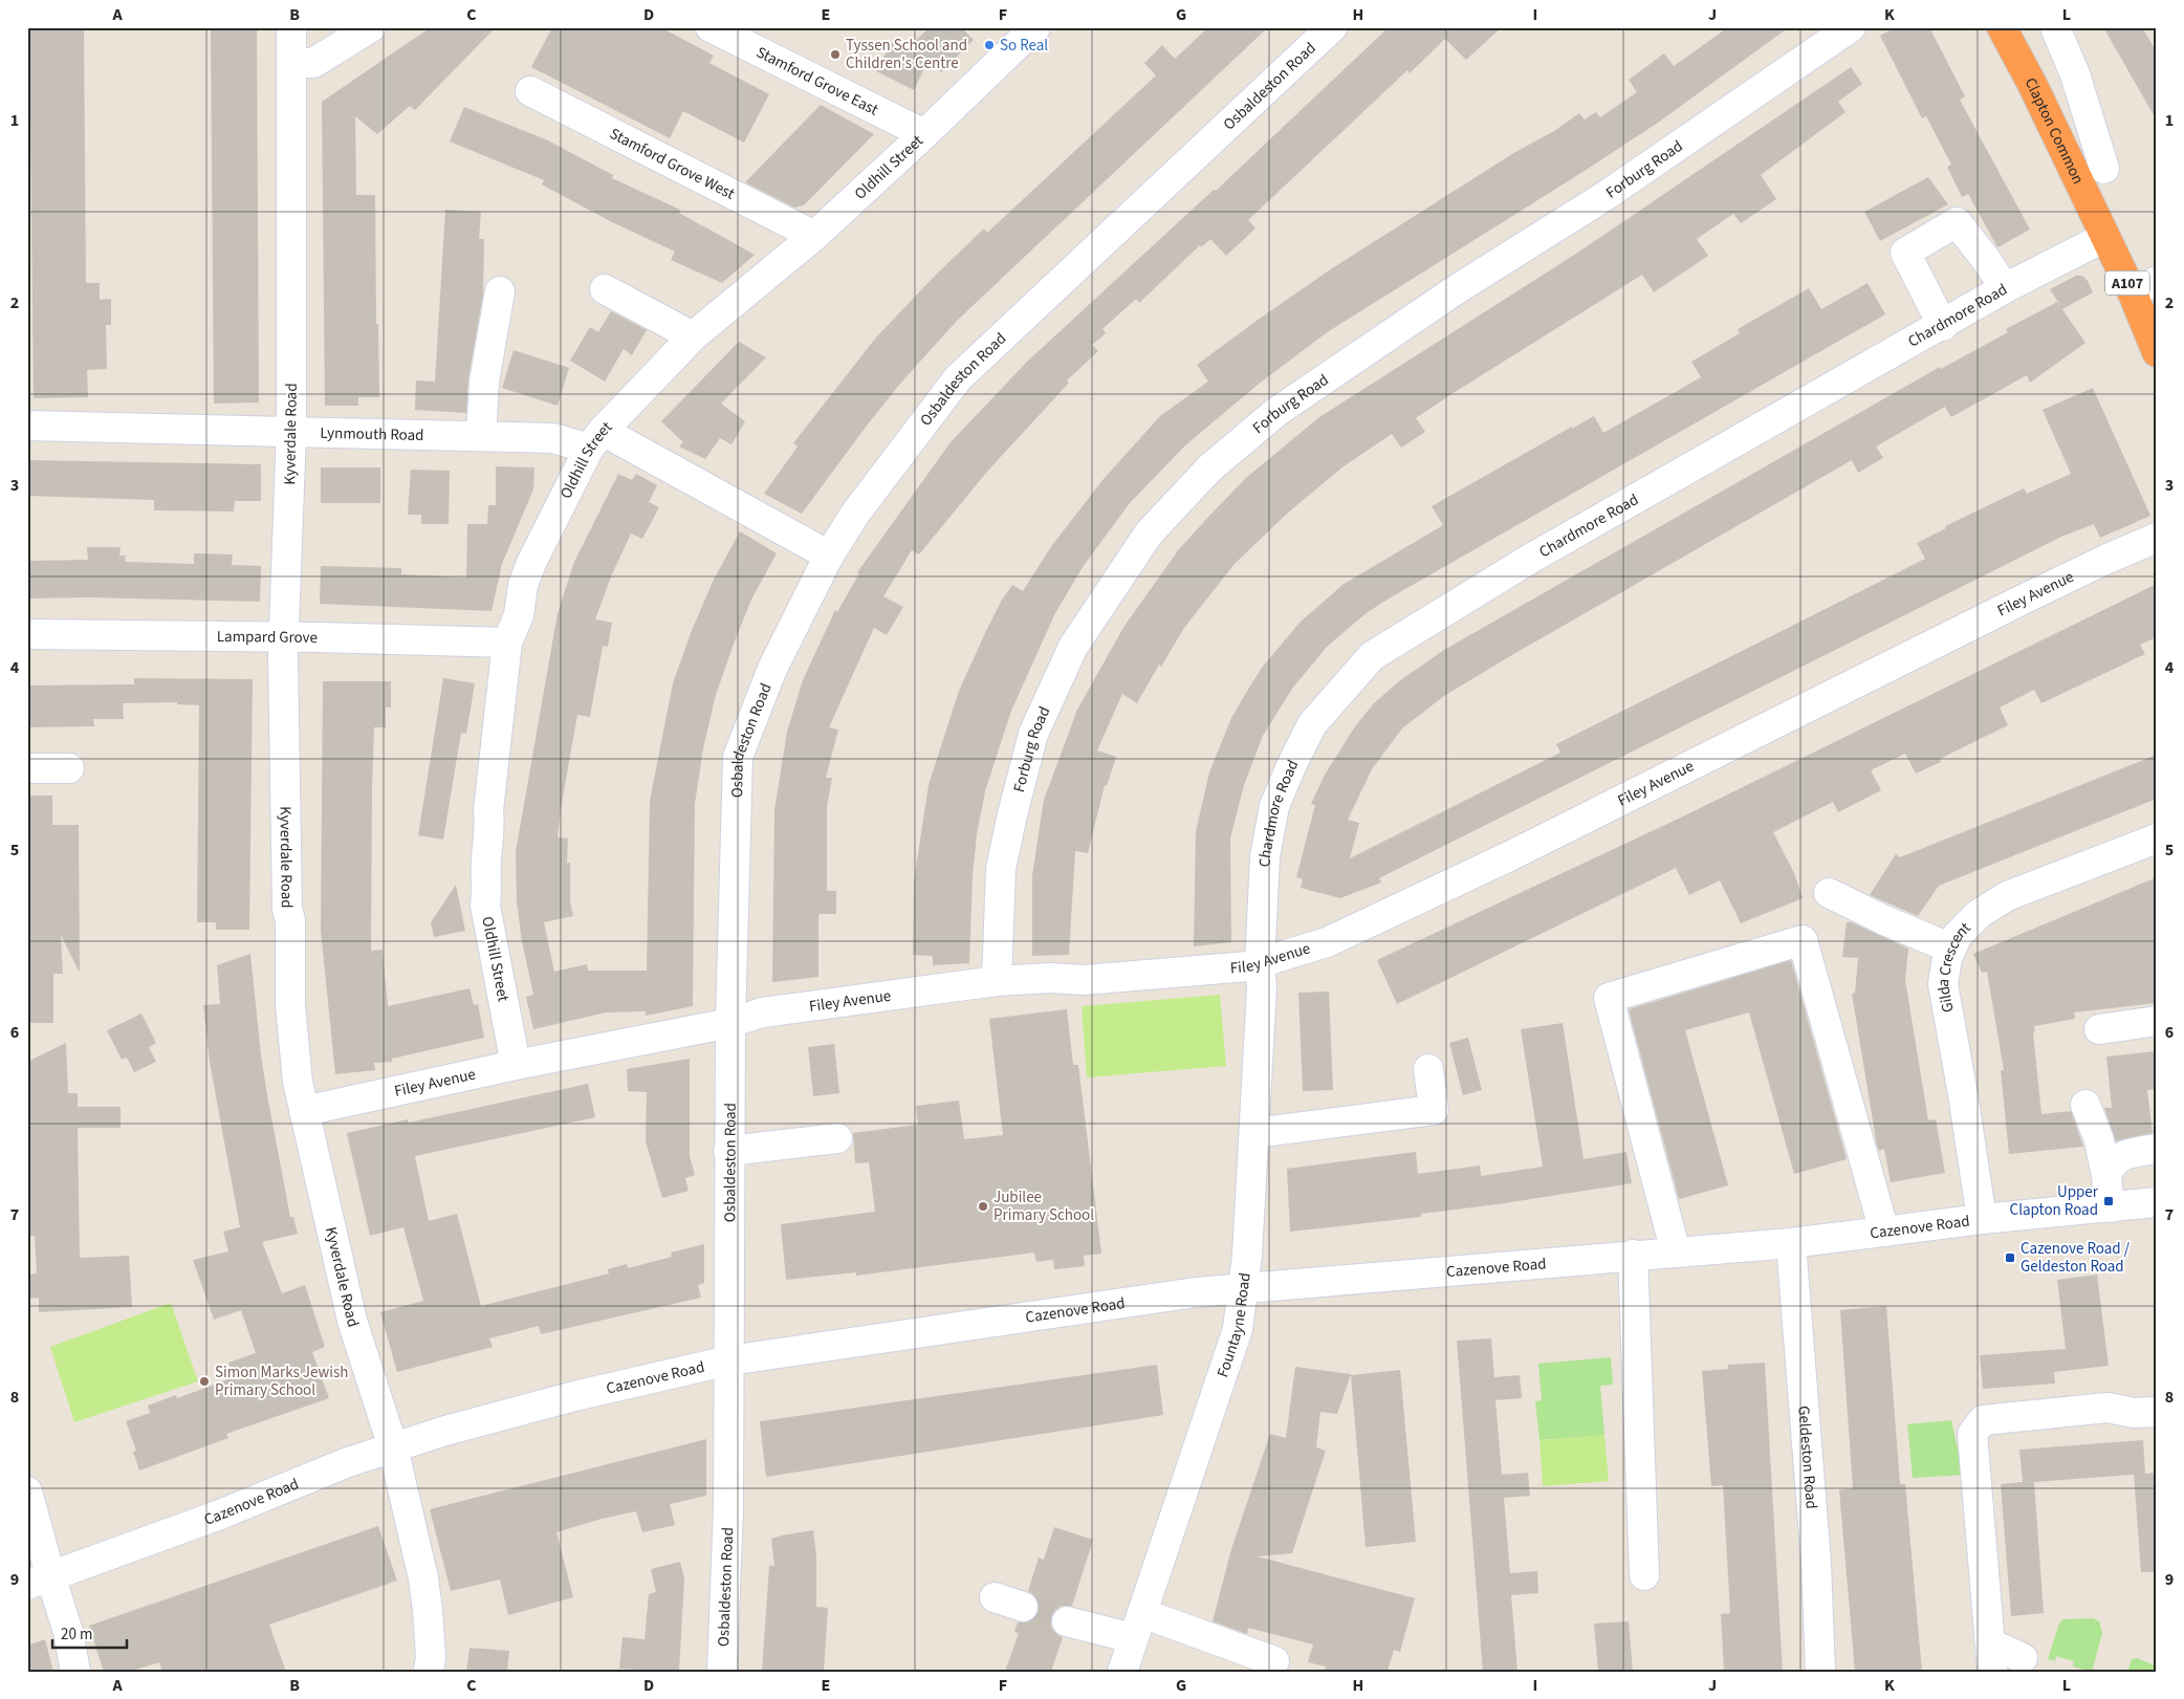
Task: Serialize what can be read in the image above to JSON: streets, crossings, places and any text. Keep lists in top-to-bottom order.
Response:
{
  "streets": {
    "highway": ["Clapton Common", "A107"],
    "street": [
      "Stamford Grove East",
      "Osbaldeston Road",
      "Stamford Grove West",
      "Oldhill Street",
      "Forburg Road",
      "Chardmore Road",
      "Lynmouth Road",
      "Kyverdale Road",
      "Filey Avenue",
      "Lampard Grove",
      "Gilda Crescent",
      "Cazenove Road",
      "Fountayne Road",
      "Geldeston Road"
    ]
  },
  "crossings": [
    ["Stamford Grove East", "Oldhill Street"],
    ["Osbaldeston Road", "Lynmouth Road"],
    ["Osbaldeston Road", "Filey Avenue"],
    ["Osbaldeston Road", "Cazenove Road"],
    ["Clapton Common", "A107"],
    ["Clapton Common", "Chardmore Road"],
    ["Stamford Grove West", "Oldhill Street"],
    ["Oldhill Street", "Lynmouth Road"],
    ["Oldhill Street", "Filey Avenue"],
    ["Oldhill Street", "Lampard Grove"],
    ["Forburg Road", "Filey Avenue"],
    ["A107", "Chardmore Road"],
    ["Chardmore Road", "Filey Avenue"],
    ["Chardmore Road", "Fountayne Road"],
    ["Lynmouth Road", "Kyverdale Road"],
    ["Kyverdale Road", "Filey Avenue"],
    ["Kyverdale Road", "Lampard Grove"],
    ["Kyverdale Road", "Cazenove Road"],
    ["Filey Avenue", "Fountayne Road"],
    ["Gilda Crescent", "Cazenove Road"],
    ["Cazenove Road", "Fountayne Road"],
    ["Cazenove Road", "Geldeston Road"]
  ],
  "places": {
    "other": [
      "So Real",
      "Tyssen School and Children's Centre",
      "Jubilee Primary School",
      "Simon Marks Jewish Primary School"
    ],
    "transit": ["Upper Clapton Road", "Cazenove Road / Geldeston Road"]
  },
  "scale_bar": "20 m",
  "grid": {
    "columns": [
      "A",
      "B",
      "C",
      "D",
      "E",
      "F",
      "G",
      "H",
      "I",
      "J",
      "K",
      "L"
    ],
    "rows": [
      "1",
      "2",
      "3",
      "4",
      "5",
      "6",
      "7",
      "8",
      "9"
    ]
  }
}
